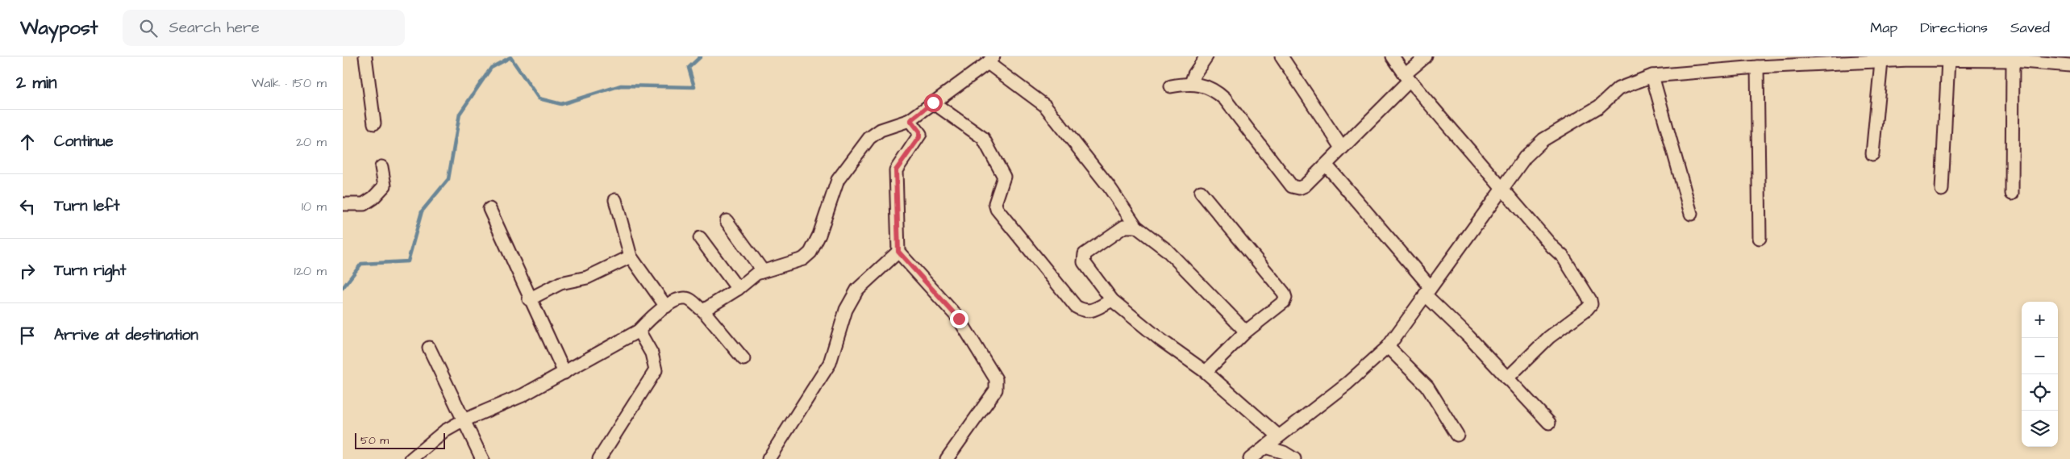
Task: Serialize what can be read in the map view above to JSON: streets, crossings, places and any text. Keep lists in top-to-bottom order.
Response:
{
  "scale_bar": "50 m",
  "page": {
    "header": "Waypost",
    "search": "Search here",
    "nav": ["Map", "Directions", "Saved"],
    "heading": ["2 min", "Walk · 150 m"],
    "list": [
      ["Continue", "20 m"],
      ["Turn left", "10 m"],
      ["Turn right", "120 m"],
      "Arrive at destination"
    ],
    "map_buttons": ["+", "−"],
    "scale": "50 m"
  }
}
